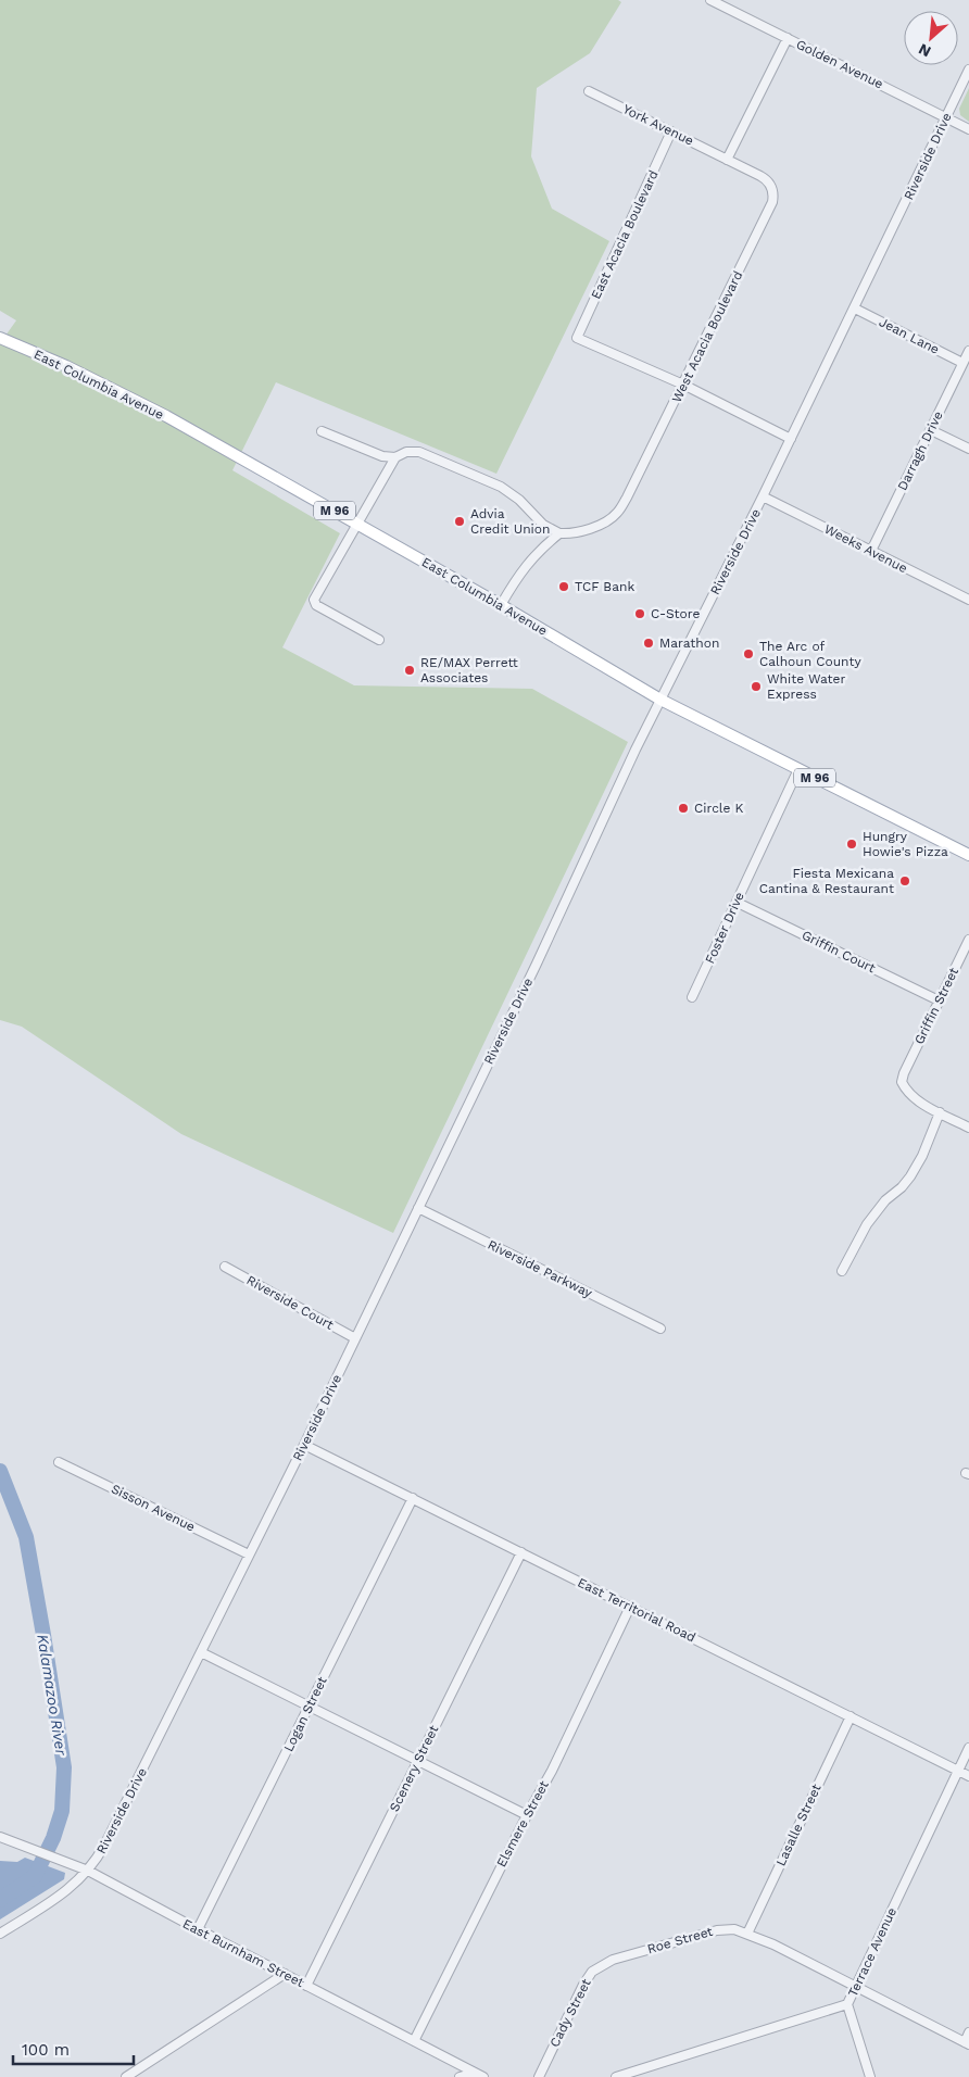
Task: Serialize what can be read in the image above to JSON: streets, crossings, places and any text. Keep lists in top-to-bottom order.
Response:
{
  "streets": {
    "main road": ["East Columbia Avenue", "M 96"],
    "street": [
      "Golden Avenue",
      "York Avenue",
      "Riverside Drive",
      "East Acacia Boulevard",
      "Jean Lane",
      "West Acacia Boulevard",
      "Darragh Drive",
      "Weeks Avenue",
      "Foster Drive",
      "Griffin Court",
      "Griffin Street",
      "Riverside Parkway",
      "Riverside Court",
      "Sisson Avenue",
      "East Territorial Road",
      "Logan Street",
      "Scenery Street",
      "Elsmere Street",
      "Lasalle Street",
      "Roe Street",
      "Terrace Avenue",
      "East Burnham Street",
      "Cady Street"
    ]
  },
  "crossings": [
    ["Golden Avenue", "Riverside Drive"],
    ["York Avenue", "East Acacia Boulevard"],
    ["York Avenue", "West Acacia Boulevard"],
    ["Riverside Drive", "Jean Lane"],
    ["Riverside Drive", "East Columbia Avenue"],
    ["Riverside Drive", "Weeks Avenue"],
    ["Riverside Drive", "Riverside Parkway"],
    ["Riverside Drive", "Riverside Court"],
    ["Riverside Drive", "Sisson Avenue"],
    ["Riverside Drive", "East Territorial Road"],
    ["Riverside Drive", "East Burnham Street"],
    ["East Acacia Boulevard", "West Acacia Boulevard"],
    ["Jean Lane", "Darragh Drive"],
    ["West Acacia Boulevard", "East Columbia Avenue"],
    ["East Columbia Avenue", "Foster Drive"],
    ["Darragh Drive", "Weeks Avenue"],
    ["Foster Drive", "Griffin Court"],
    ["Griffin Court", "Griffin Street"],
    ["East Territorial Road", "Logan Street"],
    ["East Territorial Road", "Scenery Street"],
    ["East Territorial Road", "Elsmere Street"],
    ["East Territorial Road", "Lasalle Street"],
    ["East Territorial Road", "Terrace Avenue"],
    ["Logan Street", "East Burnham Street"],
    ["Scenery Street", "East Burnham Street"],
    ["Elsmere Street", "East Burnham Street"],
    ["Lasalle Street", "Roe Street"],
    ["Roe Street", "Terrace Avenue"],
    ["Roe Street", "Cady Street"]
  ],
  "water": ["Kalamazoo River"],
  "places": [
    "Advia Credit Union",
    "TCF Bank",
    "C-Store",
    "Marathon",
    "The Arc of Calhoun County",
    "RE/MAX Perrett Associates",
    "White Water Express",
    "Circle K",
    "Hungry Howie's Pizza",
    "Fiesta Mexicana Cantina & Restaurant"
  ],
  "scale_bar": "100 m",
  "north": "bottom left"
}
